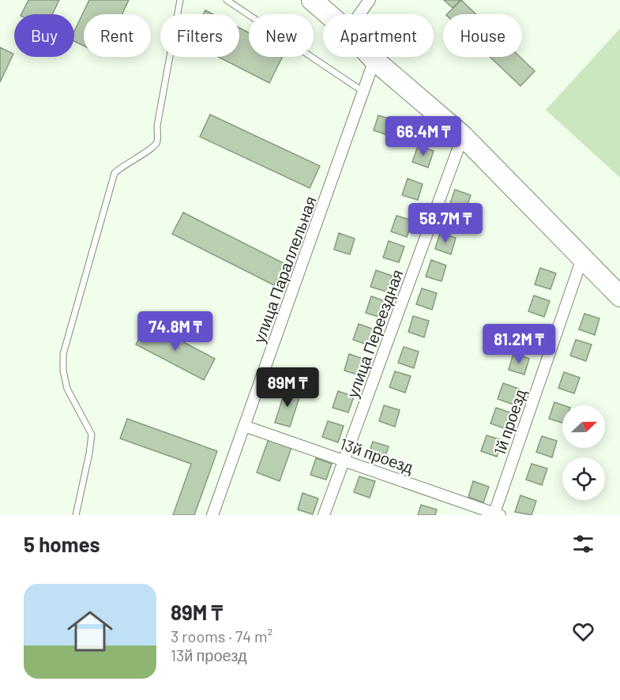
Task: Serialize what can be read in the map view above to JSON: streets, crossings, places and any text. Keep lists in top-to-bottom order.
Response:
{
  "streets": {
    "street": [
      "улица Параллельная",
      "улица Переездная",
      "1й проезд",
      "13й проезд"
    ]
  },
  "crossings": [
    ["улица Параллельная", "13й проезд"],
    ["улица Переездная", "13й проезд"],
    ["1й проезд", "13й проезд"]
  ],
  "north": "right",
  "page": {
    "chip": [
      "Buy",
      "Rent",
      "Filters",
      "New",
      "Apartment",
      "House"
    ],
    "price": [
      "66.4M ₸",
      "58.7M ₸",
      "74.8M ₸",
      "81.2M ₸",
      "89M ₸"
    ],
    "heading": "5 homes",
    "list": [
      {
        "name": "89M ₸",
        "note": "3 rooms · 74 m² · 13й проезд"
      }
    ]
  }
}
